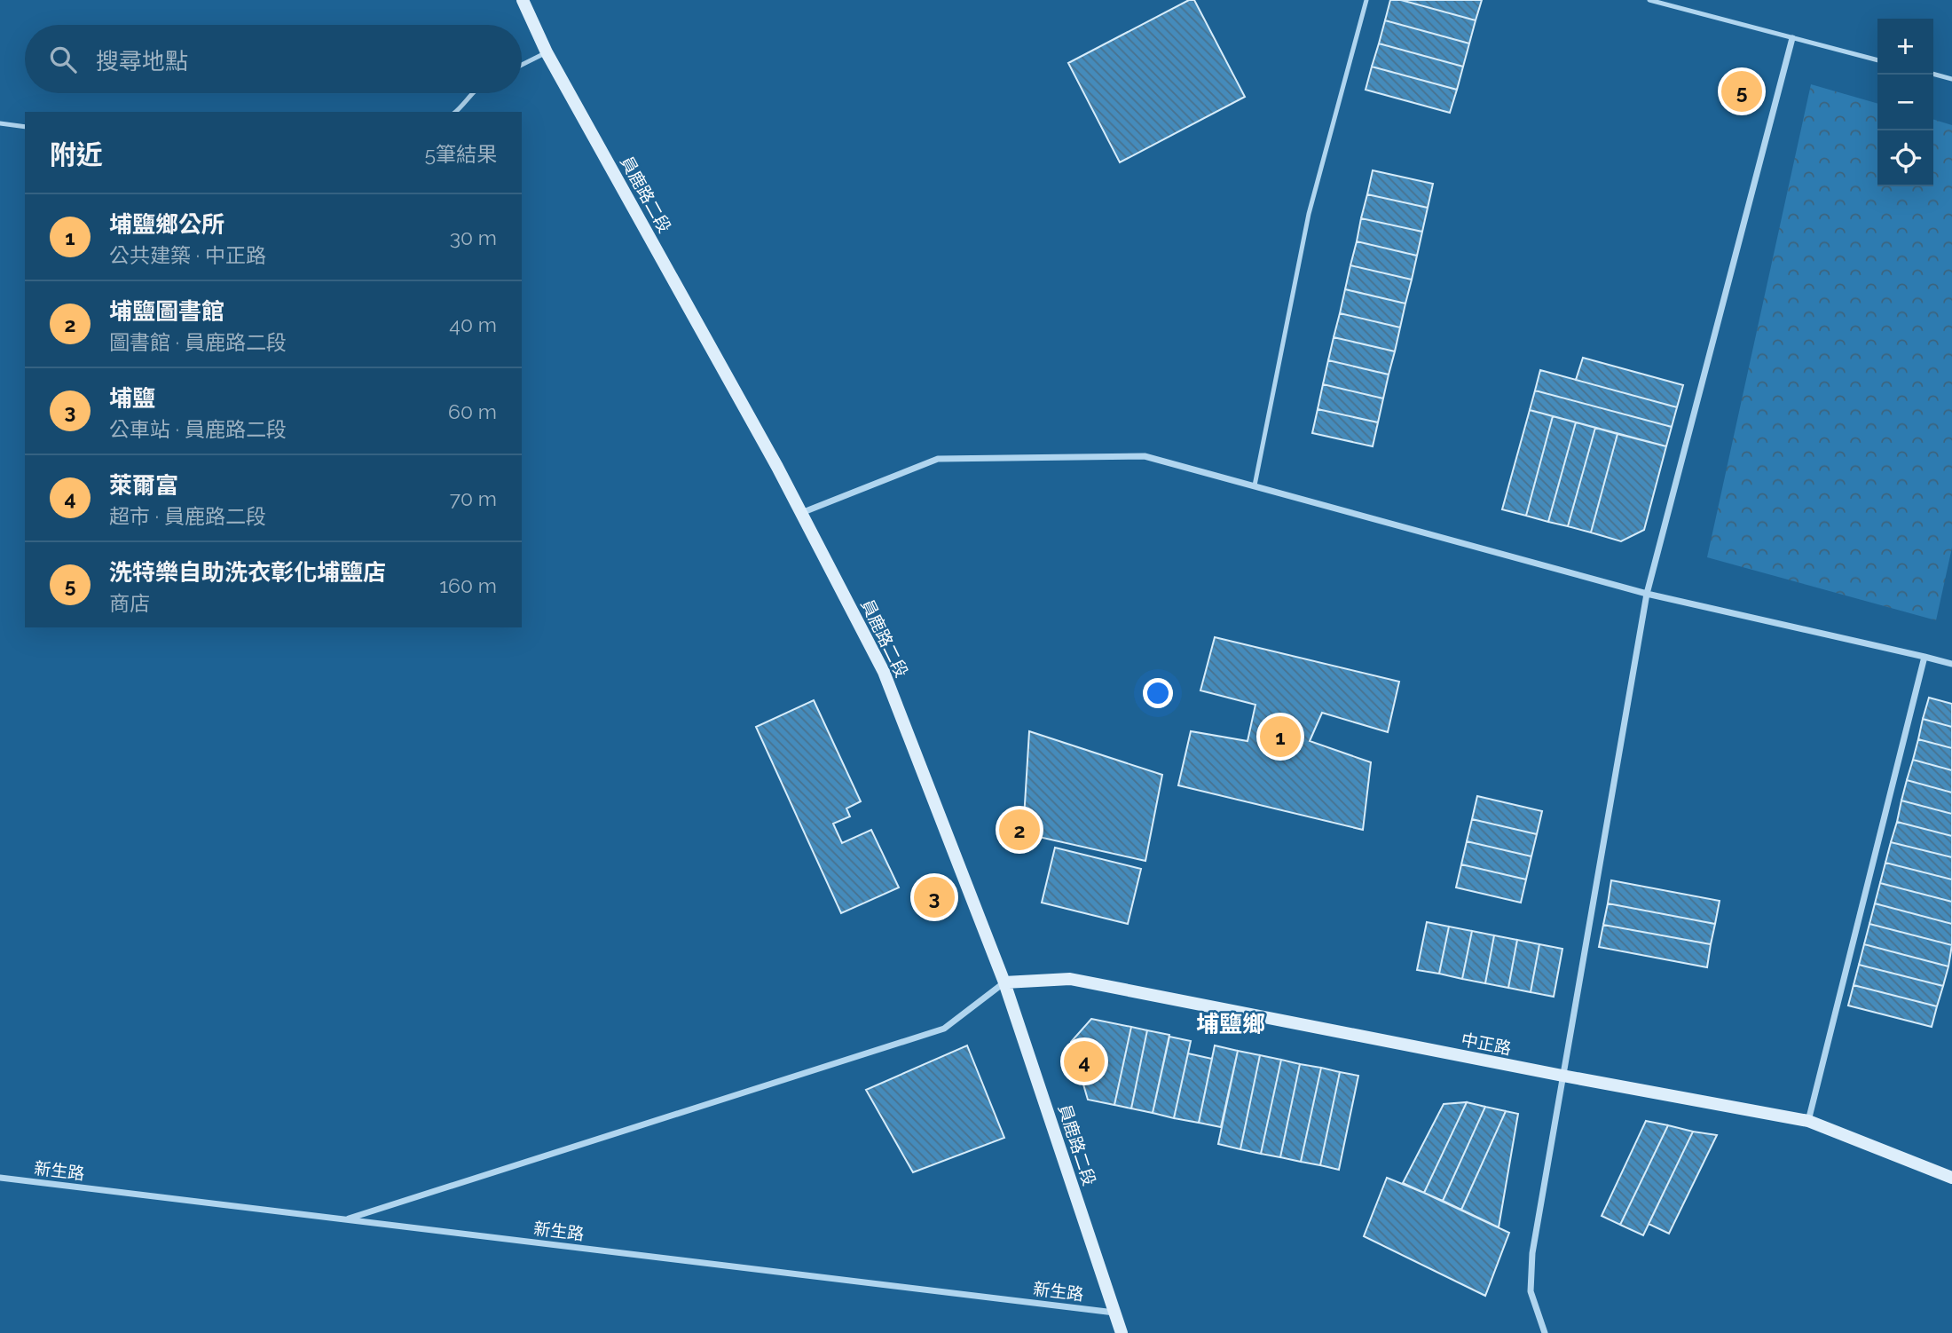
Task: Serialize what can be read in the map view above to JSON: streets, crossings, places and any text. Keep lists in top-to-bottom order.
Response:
{
  "streets": {
    "main road": ["員鹿路二段", "中正路"],
    "street": ["新生路"]
  },
  "crossings": [
    ["員鹿路二段", "中正路"],
    ["員鹿路二段", "新生路"]
  ],
  "districts": ["埔鹽鄉"],
  "page": {
    "map_buttons": ["+", "−"],
    "search": "搜尋地點",
    "pins": [
      "5",
      "1",
      "2",
      "3",
      "4"
    ],
    "heading": ["附近", "5筆結果"],
    "list": [
      {
        "mark": "1",
        "name": "埔鹽鄉公所",
        "note": "公共建築 · 中正路",
        "value": "30 m"
      },
      {
        "mark": "2",
        "name": "埔鹽圖書館",
        "note": "圖書館 · 員鹿路二段",
        "value": "40 m"
      },
      {
        "mark": "3",
        "name": "埔鹽",
        "note": "公車站 · 員鹿路二段",
        "value": "60 m"
      },
      {
        "mark": "4",
        "name": "萊爾富",
        "note": "超市 · 員鹿路二段",
        "value": "70 m"
      },
      {
        "mark": "5",
        "name": "洗特樂自助洗衣彰化埔鹽店",
        "note": "商店",
        "value": "160 m"
      }
    ]
  }
}
